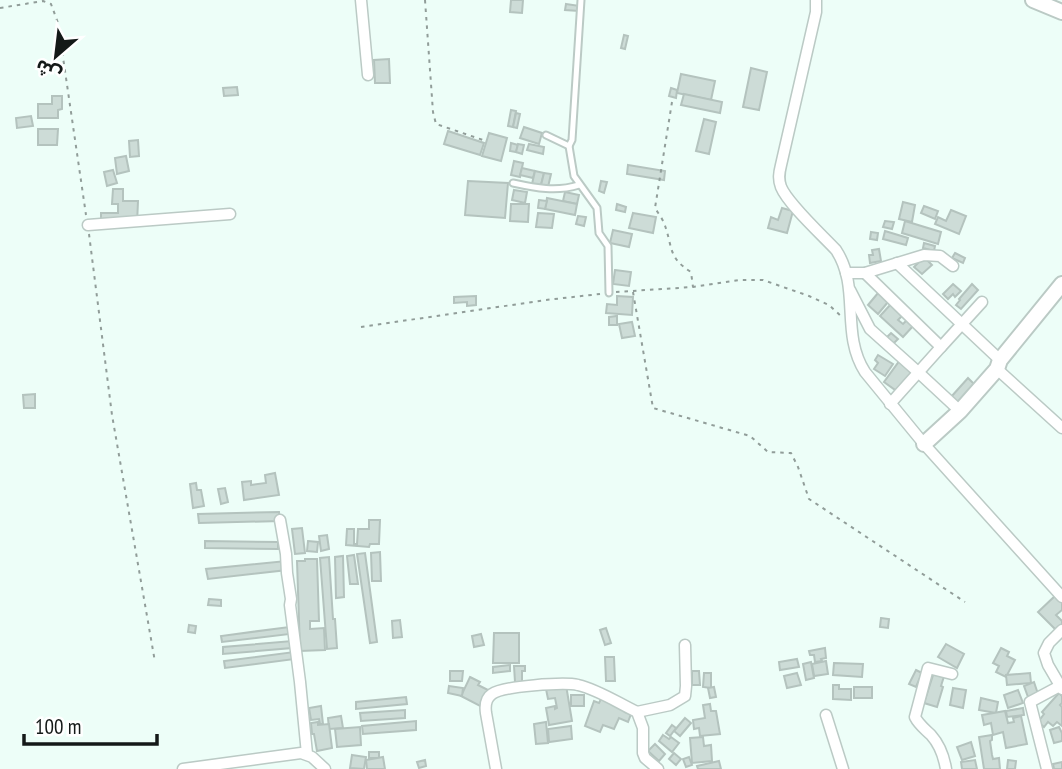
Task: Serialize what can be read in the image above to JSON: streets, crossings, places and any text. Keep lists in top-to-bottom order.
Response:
{
  "scale_bar": "100 m",
  "north": "bottom left"
}
